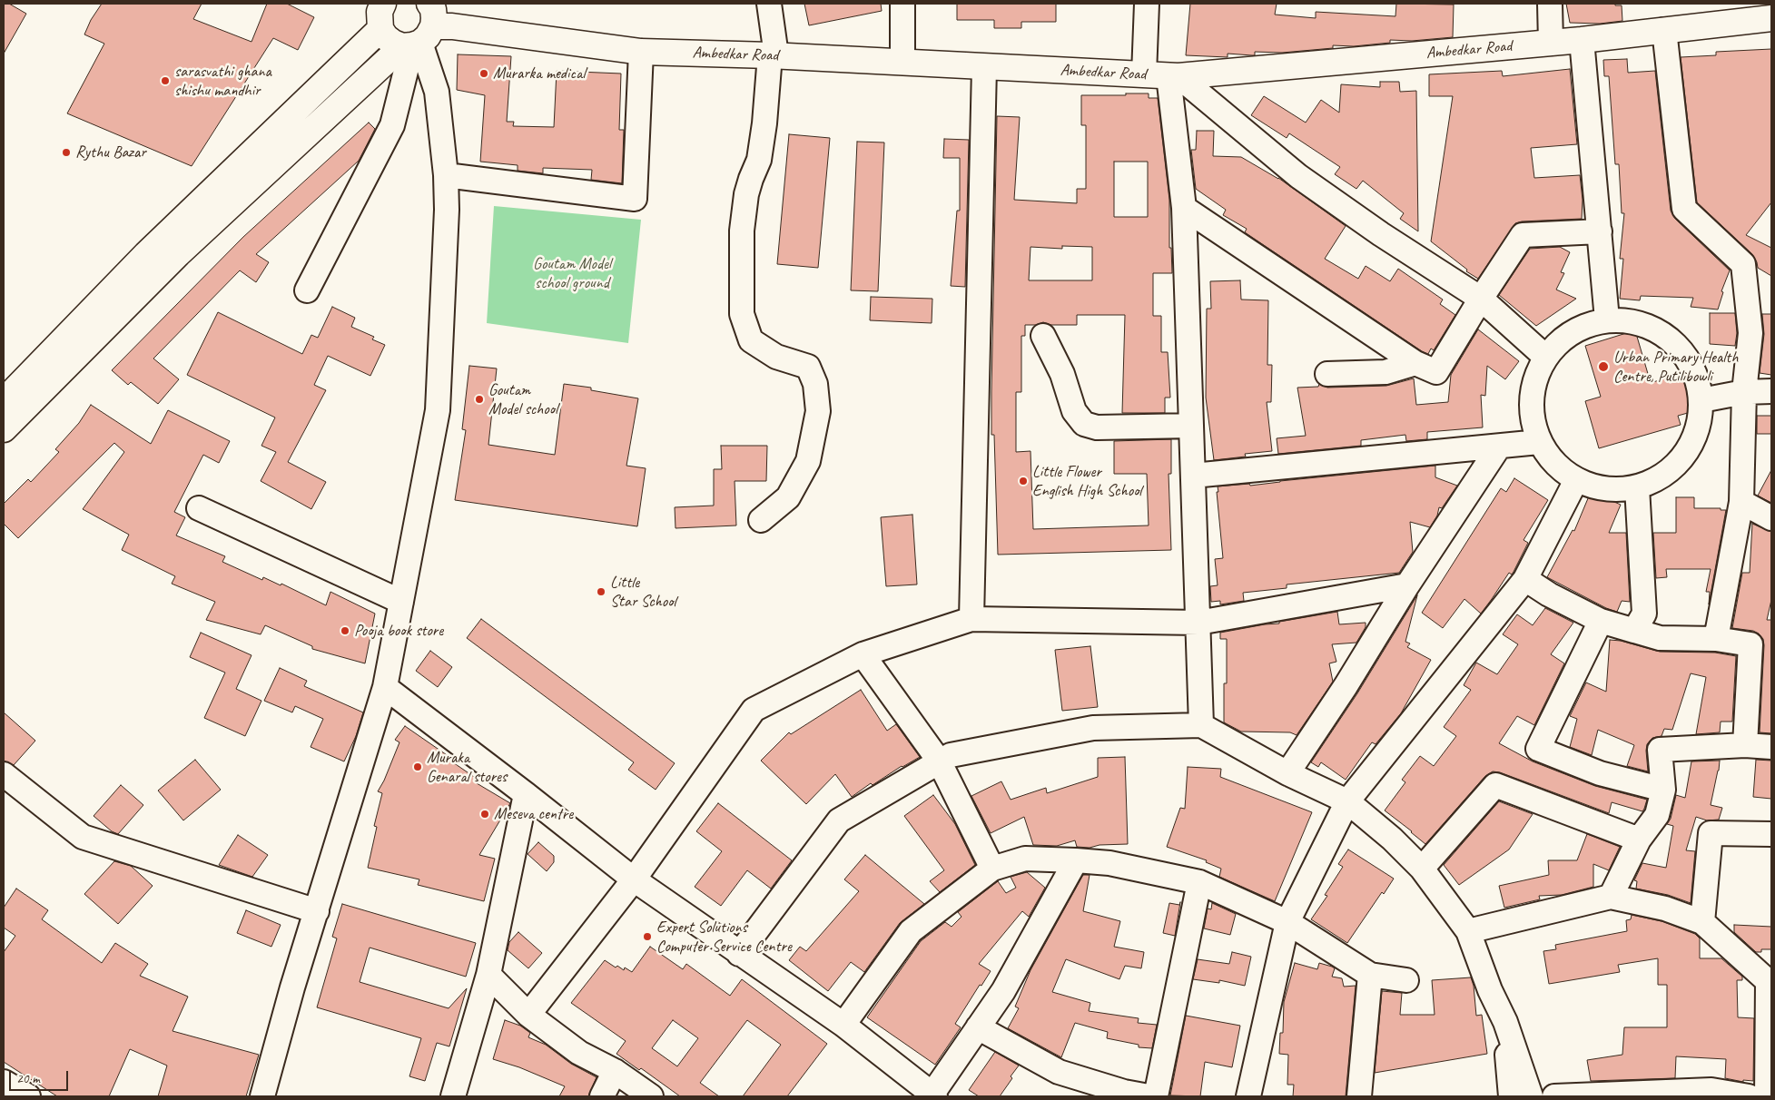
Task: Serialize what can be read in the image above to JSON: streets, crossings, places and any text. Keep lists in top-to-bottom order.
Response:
{
  "streets": {
    "main road": ["Ambedkar Road"]
  },
  "parks": ["Goutam Model school ground"],
  "places": [
    "Murarka medical",
    "sarasvathi ghana shishu mandhir",
    "Rythu Bazar",
    "Urban Primary Health Centre, Putilibowli",
    "Goutam Model school",
    "Little Flower English High School",
    "Little Star School",
    "Pooja book store",
    "Muraka Genaral stores",
    "Meseva centre",
    "Expert Solutions Computer Service Centre"
  ],
  "scale_bar": "20 m"
}
